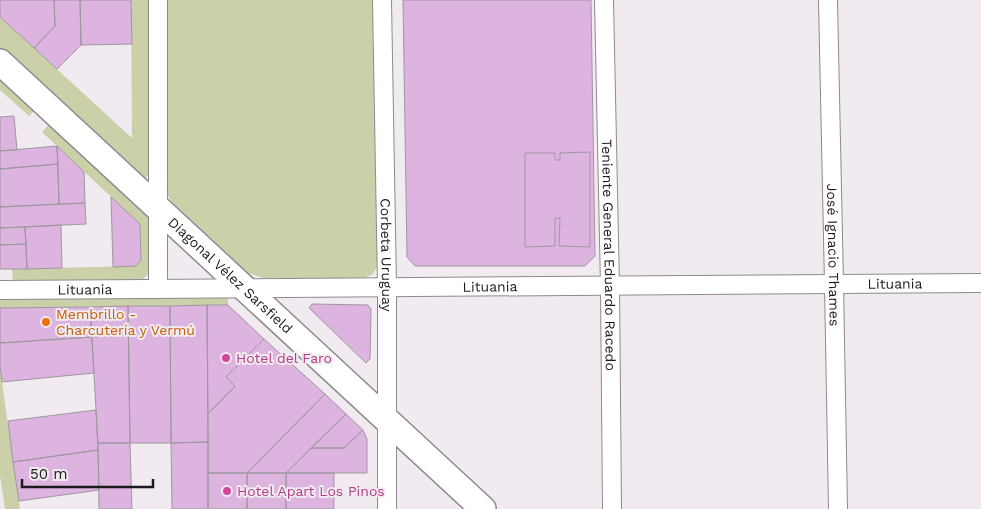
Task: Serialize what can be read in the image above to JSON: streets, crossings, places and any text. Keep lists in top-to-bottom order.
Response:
{
  "streets": {
    "main road": ["Diagonal Vélez Sarsfield"],
    "street": [
      "Corbeta Uruguay",
      "Teniente General Eduardo Racedo",
      "José Ignacio Thames",
      "Lituania"
    ]
  },
  "crossings": [
    ["Corbeta Uruguay", "Diagonal Vélez Sarsfield"],
    ["Corbeta Uruguay", "Lituania"],
    ["Teniente General Eduardo Racedo", "Lituania"],
    ["José Ignacio Thames", "Lituania"],
    ["Diagonal Vélez Sarsfield", "Lituania"]
  ],
  "places": ["Membrillo - Charcutería y Vermú", "Hotel del Faro", "Hotel Apart Los Pinos"],
  "scale_bar": "50 m"
}
